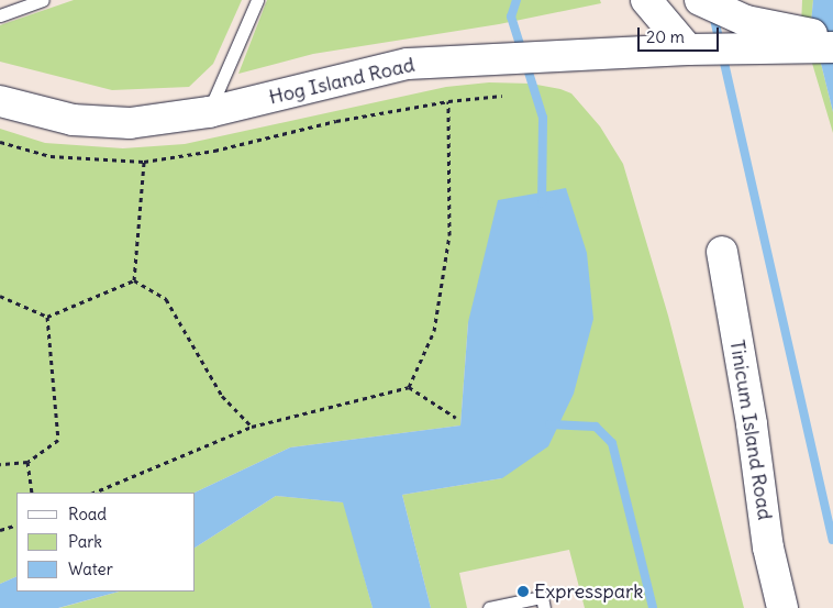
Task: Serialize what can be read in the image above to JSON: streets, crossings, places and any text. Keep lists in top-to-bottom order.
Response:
{
  "streets": {
    "street": ["Hog Island Road", "Tinicum Island Road"]
  },
  "places": ["Expresspark"],
  "legend": ["Road", "Park", "Water"],
  "scale_bar": "20 m"
}
